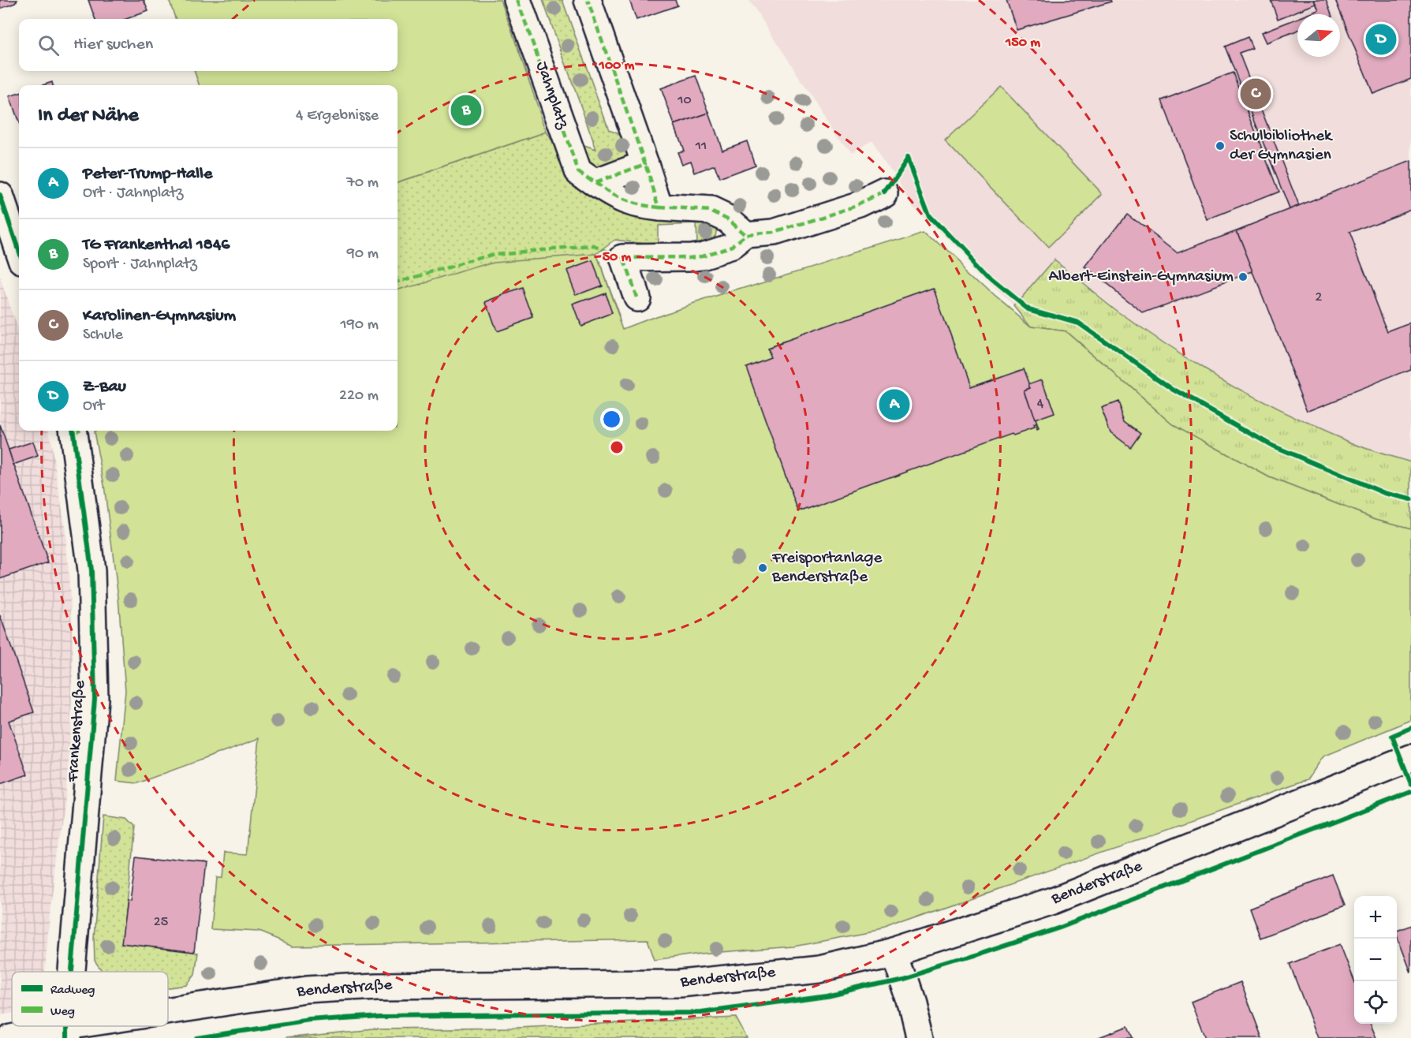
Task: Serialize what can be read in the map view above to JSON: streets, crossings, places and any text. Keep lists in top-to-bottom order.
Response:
{
  "streets": {
    "street": ["Jahnplatz", "Frankenstraße", "Benderstraße"]
  },
  "places": ["Schulbibliothek der Gymnasien", "Albert-Einstein-Gymnasium", "Freisportanlage Benderstraße"],
  "house_numbers": [
    "10",
    "11",
    "2",
    "4",
    "25"
  ],
  "legend": ["Radweg", "Weg"],
  "north": "right",
  "page": {
    "search": "Hier suchen",
    "pins": [
      "D",
      "C",
      "B",
      "A"
    ],
    "heading": ["In der Nähe", "4 Ergebnisse"],
    "list": [
      {
        "mark": "A",
        "name": "Peter-Trump-Halle",
        "note": "Ort · Jahnplatz",
        "value": "70 m"
      },
      {
        "mark": "B",
        "name": "TG Frankenthal 1846",
        "note": "Sport · Jahnplatz",
        "value": "90 m"
      },
      {
        "mark": "C",
        "name": "Karolinen-Gymnasium",
        "note": "Schule",
        "value": "190 m"
      },
      {
        "mark": "D",
        "name": "Z-Bau",
        "note": "Ort",
        "value": "220 m"
      }
    ],
    "map_buttons": ["+", "−"]
  },
  "rings": ["150 m", "100 m", "50 m"]
}
